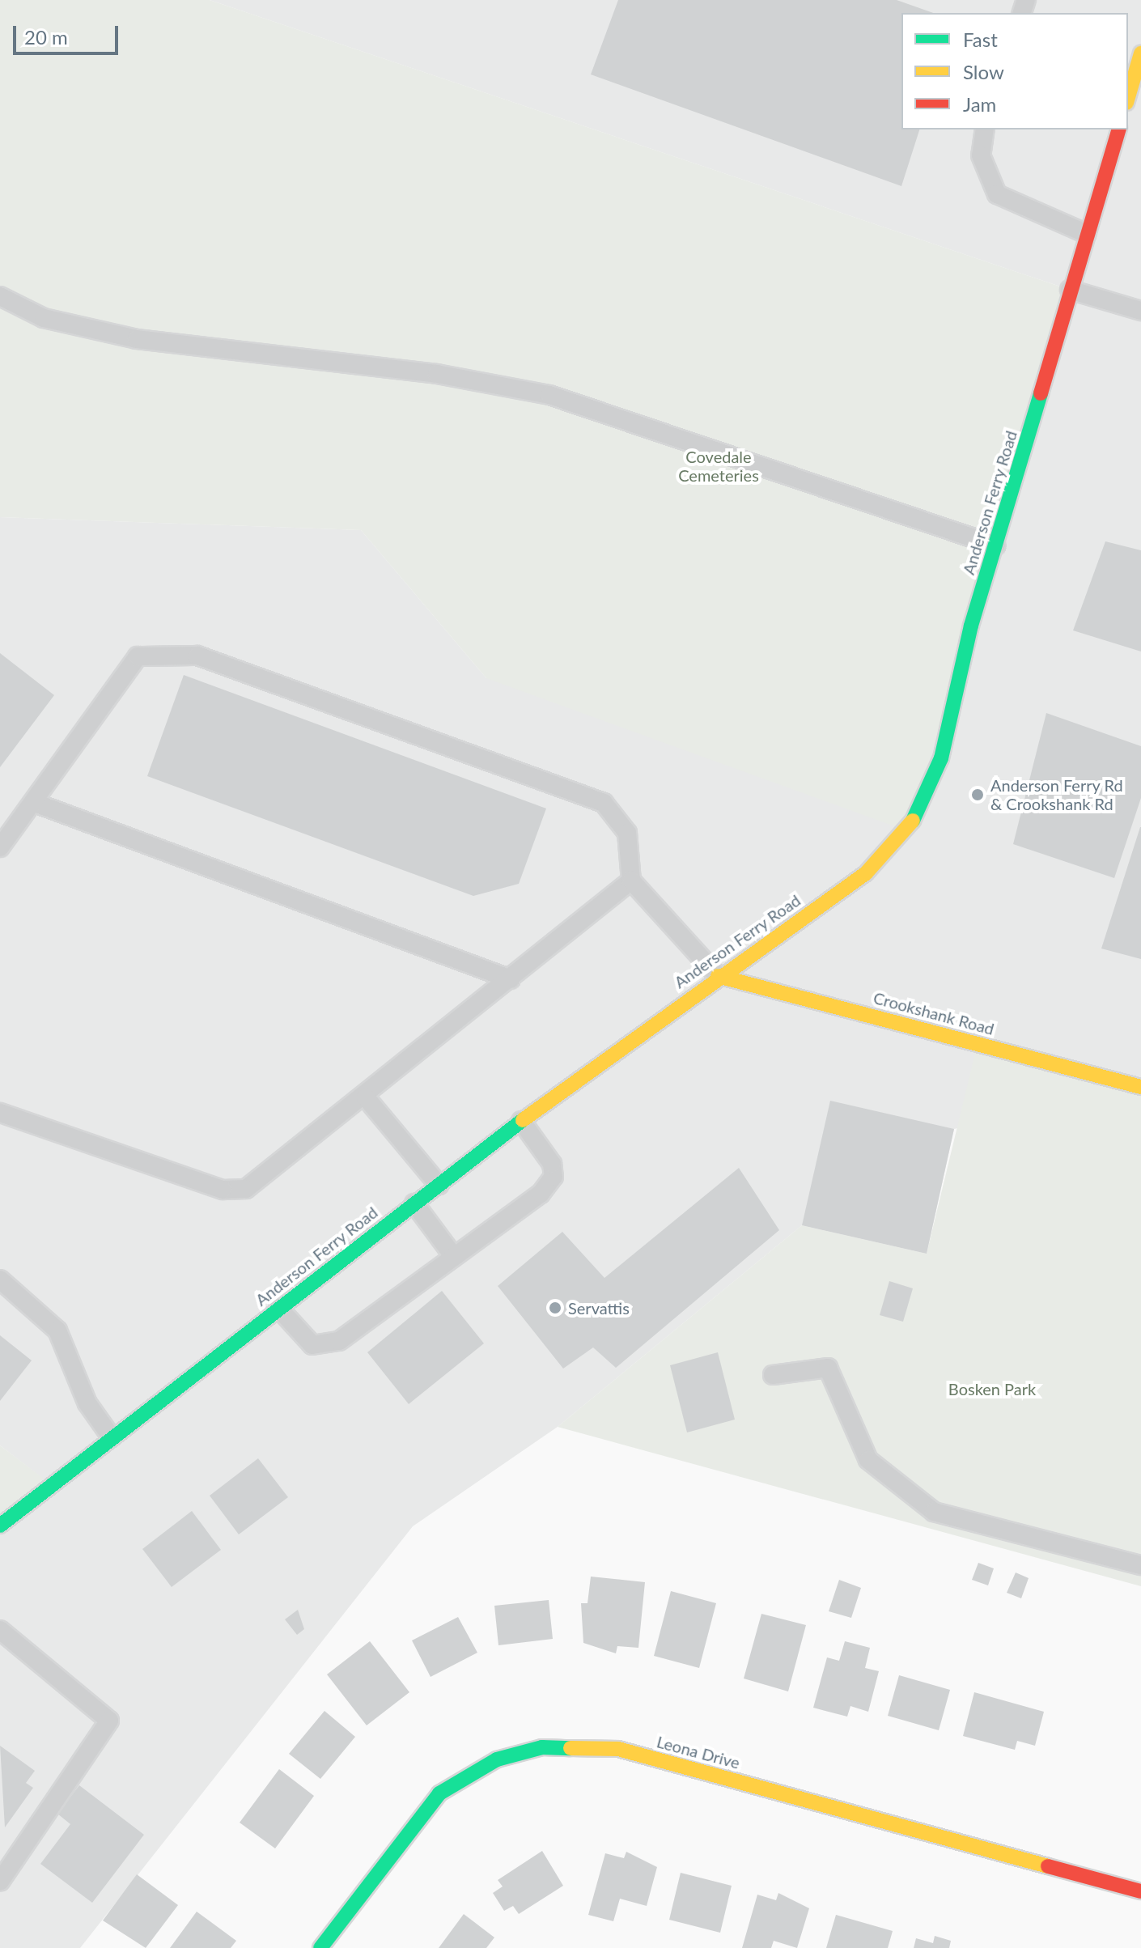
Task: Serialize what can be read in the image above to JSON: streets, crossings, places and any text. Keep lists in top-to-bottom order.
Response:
{
  "streets": {
    "street": ["Anderson Ferry Road", "Crookshank Road", "Leona Drive"]
  },
  "crossings": [
    ["Anderson Ferry Road", "Crookshank Road"]
  ],
  "parks": ["Covedale Cemeteries", "Bosken Park"],
  "places": ["Anderson Ferry Rd & Crookshank Rd", "Servattis"],
  "legend": ["Fast", "Slow", "Jam"],
  "scale_bar": "20 m"
}
